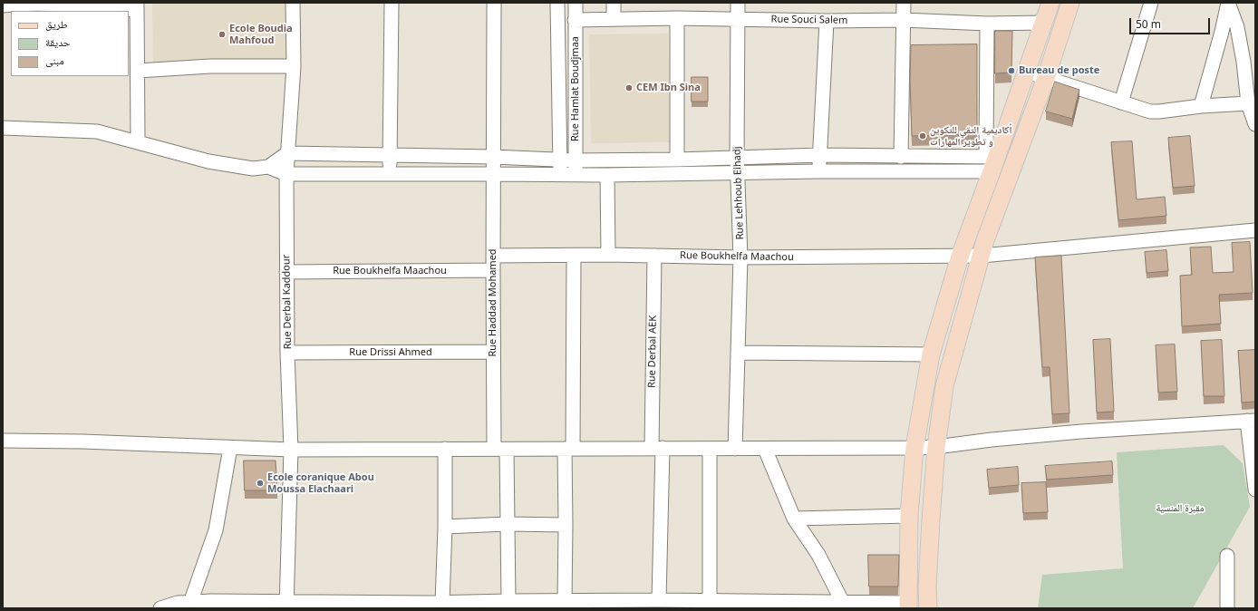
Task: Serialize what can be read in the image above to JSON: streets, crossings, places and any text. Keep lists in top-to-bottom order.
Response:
{
  "streets": {
    "street": [
      "Rue Souci Salem",
      "Rue Hamlat Boudjmaa",
      "Rue Lehhoub Elhadj",
      "Rue Boukhelfa Maachou",
      "Rue Derbal Kaddour",
      "Rue Haddad Mohamed",
      "Rue Derbal AEK",
      "Rue Drissi Ahmed"
    ]
  },
  "crossings": [
    ["Rue Souci Salem", "Rue Hamlat Boudjmaa"],
    ["Rue Souci Salem", "Rue Lehhoub Elhadj"],
    ["Rue Lehhoub Elhadj", "Rue Boukhelfa Maachou"],
    ["Rue Boukhelfa Maachou", "Rue Derbal Kaddour"],
    ["Rue Boukhelfa Maachou", "Rue Haddad Mohamed"],
    ["Rue Boukhelfa Maachou", "Rue Derbal AEK"],
    ["Rue Derbal Kaddour", "Rue Drissi Ahmed"],
    ["Rue Haddad Mohamed", "Rue Drissi Ahmed"]
  ],
  "parks": ["مقبرة المنسية"],
  "places": [
    "Ecole Boudia Mahfoud",
    "Bureau de poste",
    "CEM Ibn Sina",
    "أكاديمية التقي للتكوين و تطوير المهارات",
    "Ecole coranique Abou Moussa Elachaari"
  ],
  "legend": ["طريق", "حديقة", "مبنى"],
  "scale_bar": "50 m"
}
